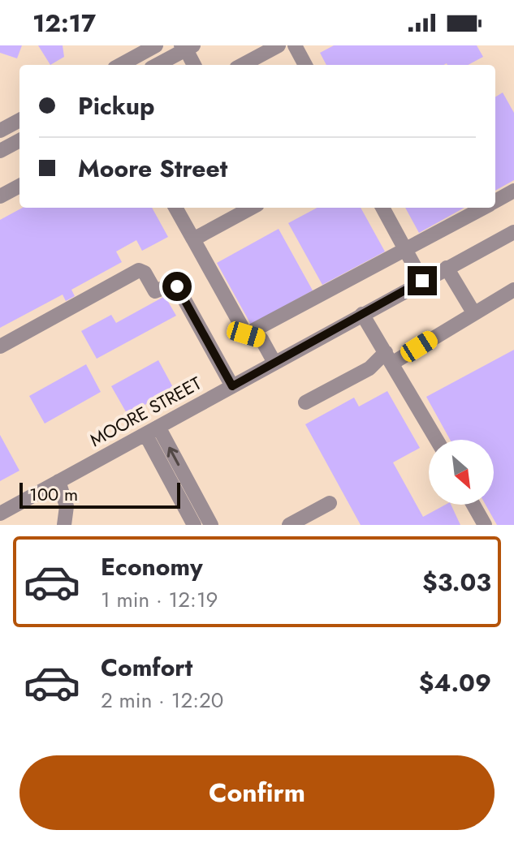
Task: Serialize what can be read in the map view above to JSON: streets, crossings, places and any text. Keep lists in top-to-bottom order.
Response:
{
  "streets": {
    "street": ["MOORE STREET"]
  },
  "scale_bar": "100 m",
  "north": "bottom right",
  "page": {
    "status": "12:17",
    "banner": ["Pickup", "Moore Street"],
    "scale": "100 m",
    "list": [
      {
        "name": "Economy",
        "note": "1 min · 12:19",
        "value": "$3.03"
      },
      {
        "name": "Comfort",
        "note": "2 min · 12:20",
        "value": "$4.09"
      }
    ],
    "buttons": "Confirm"
  }
}
